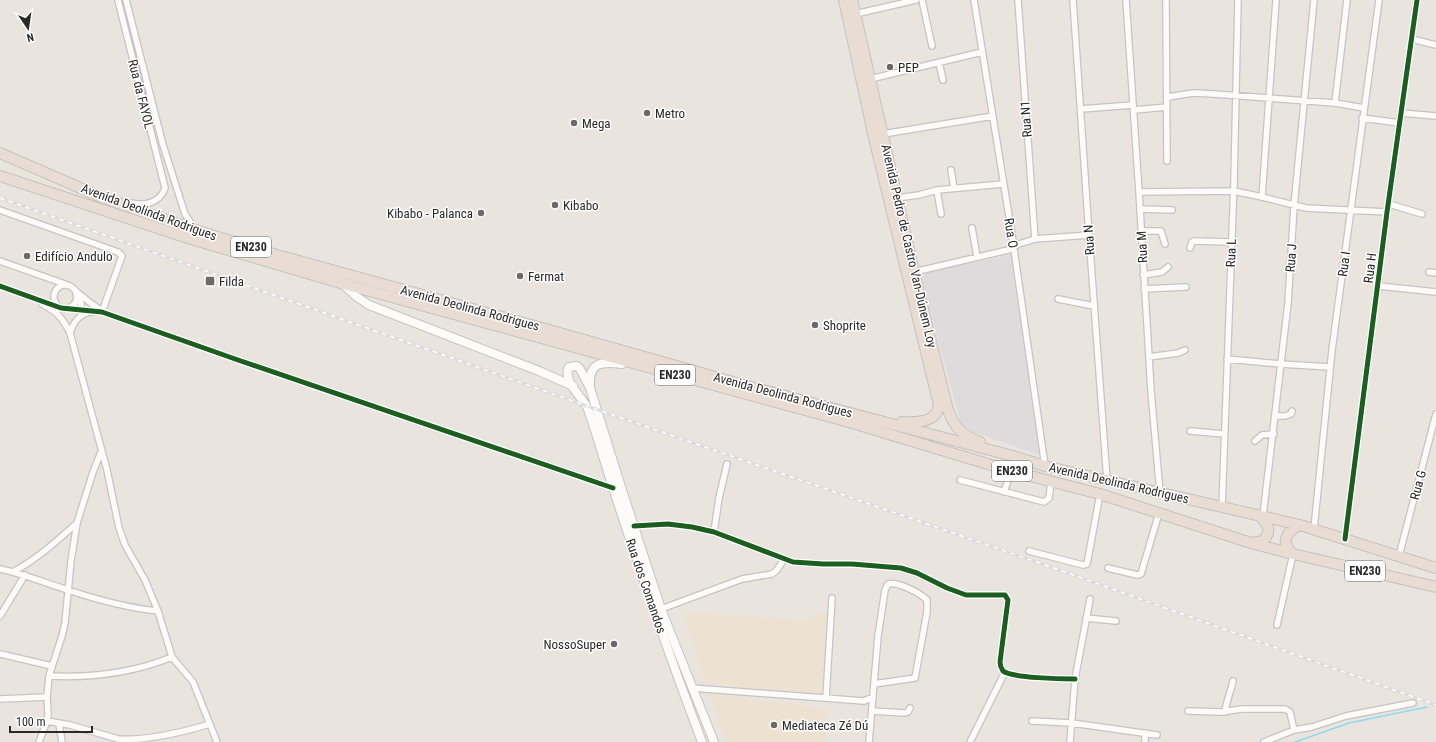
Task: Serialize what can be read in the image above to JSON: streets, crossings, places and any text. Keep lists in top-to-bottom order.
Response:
{
  "streets": {
    "highway": ["Avenida Deolinda Rodrigues", "Avenida Pedro de Castro Van-Dúnem Loy", "EN230"],
    "main road": ["Rua dos Comandos"],
    "street": [
      "Rua da FAYOL",
      "Rua N1",
      "Rua O",
      "Rua N",
      "Rua M",
      "Rua L",
      "Rua J",
      "Rua I",
      "Rua H",
      "Rua G"
    ]
  },
  "crossings": [
    ["Rua da FAYOL", "Avenida Deolinda Rodrigues"],
    ["Avenida Deolinda Rodrigues", "Rua O"],
    ["Avenida Deolinda Rodrigues", "Rua N"],
    ["Avenida Deolinda Rodrigues", "Avenida Pedro de Castro Van-Dúnem Loy"],
    ["Avenida Deolinda Rodrigues", "Rua M"],
    ["Avenida Deolinda Rodrigues", "Rua L"],
    ["Avenida Deolinda Rodrigues", "Rua J"],
    ["Avenida Deolinda Rodrigues", "Rua I"],
    ["Avenida Deolinda Rodrigues", "Rua H"],
    ["Avenida Deolinda Rodrigues", "Rua G"]
  ],
  "places": {
    "other": [
      "PEP",
      "Metro",
      "Mega",
      "Kibabo",
      "Kibabo - Palanca",
      "Edifício Andulo",
      "Fermat",
      "Shoprite",
      "NossoSuper",
      "Mediateca Zé Dú"
    ],
    "transit": ["Filda"]
  },
  "scale_bar": "100 m",
  "north": "bottom"
}
